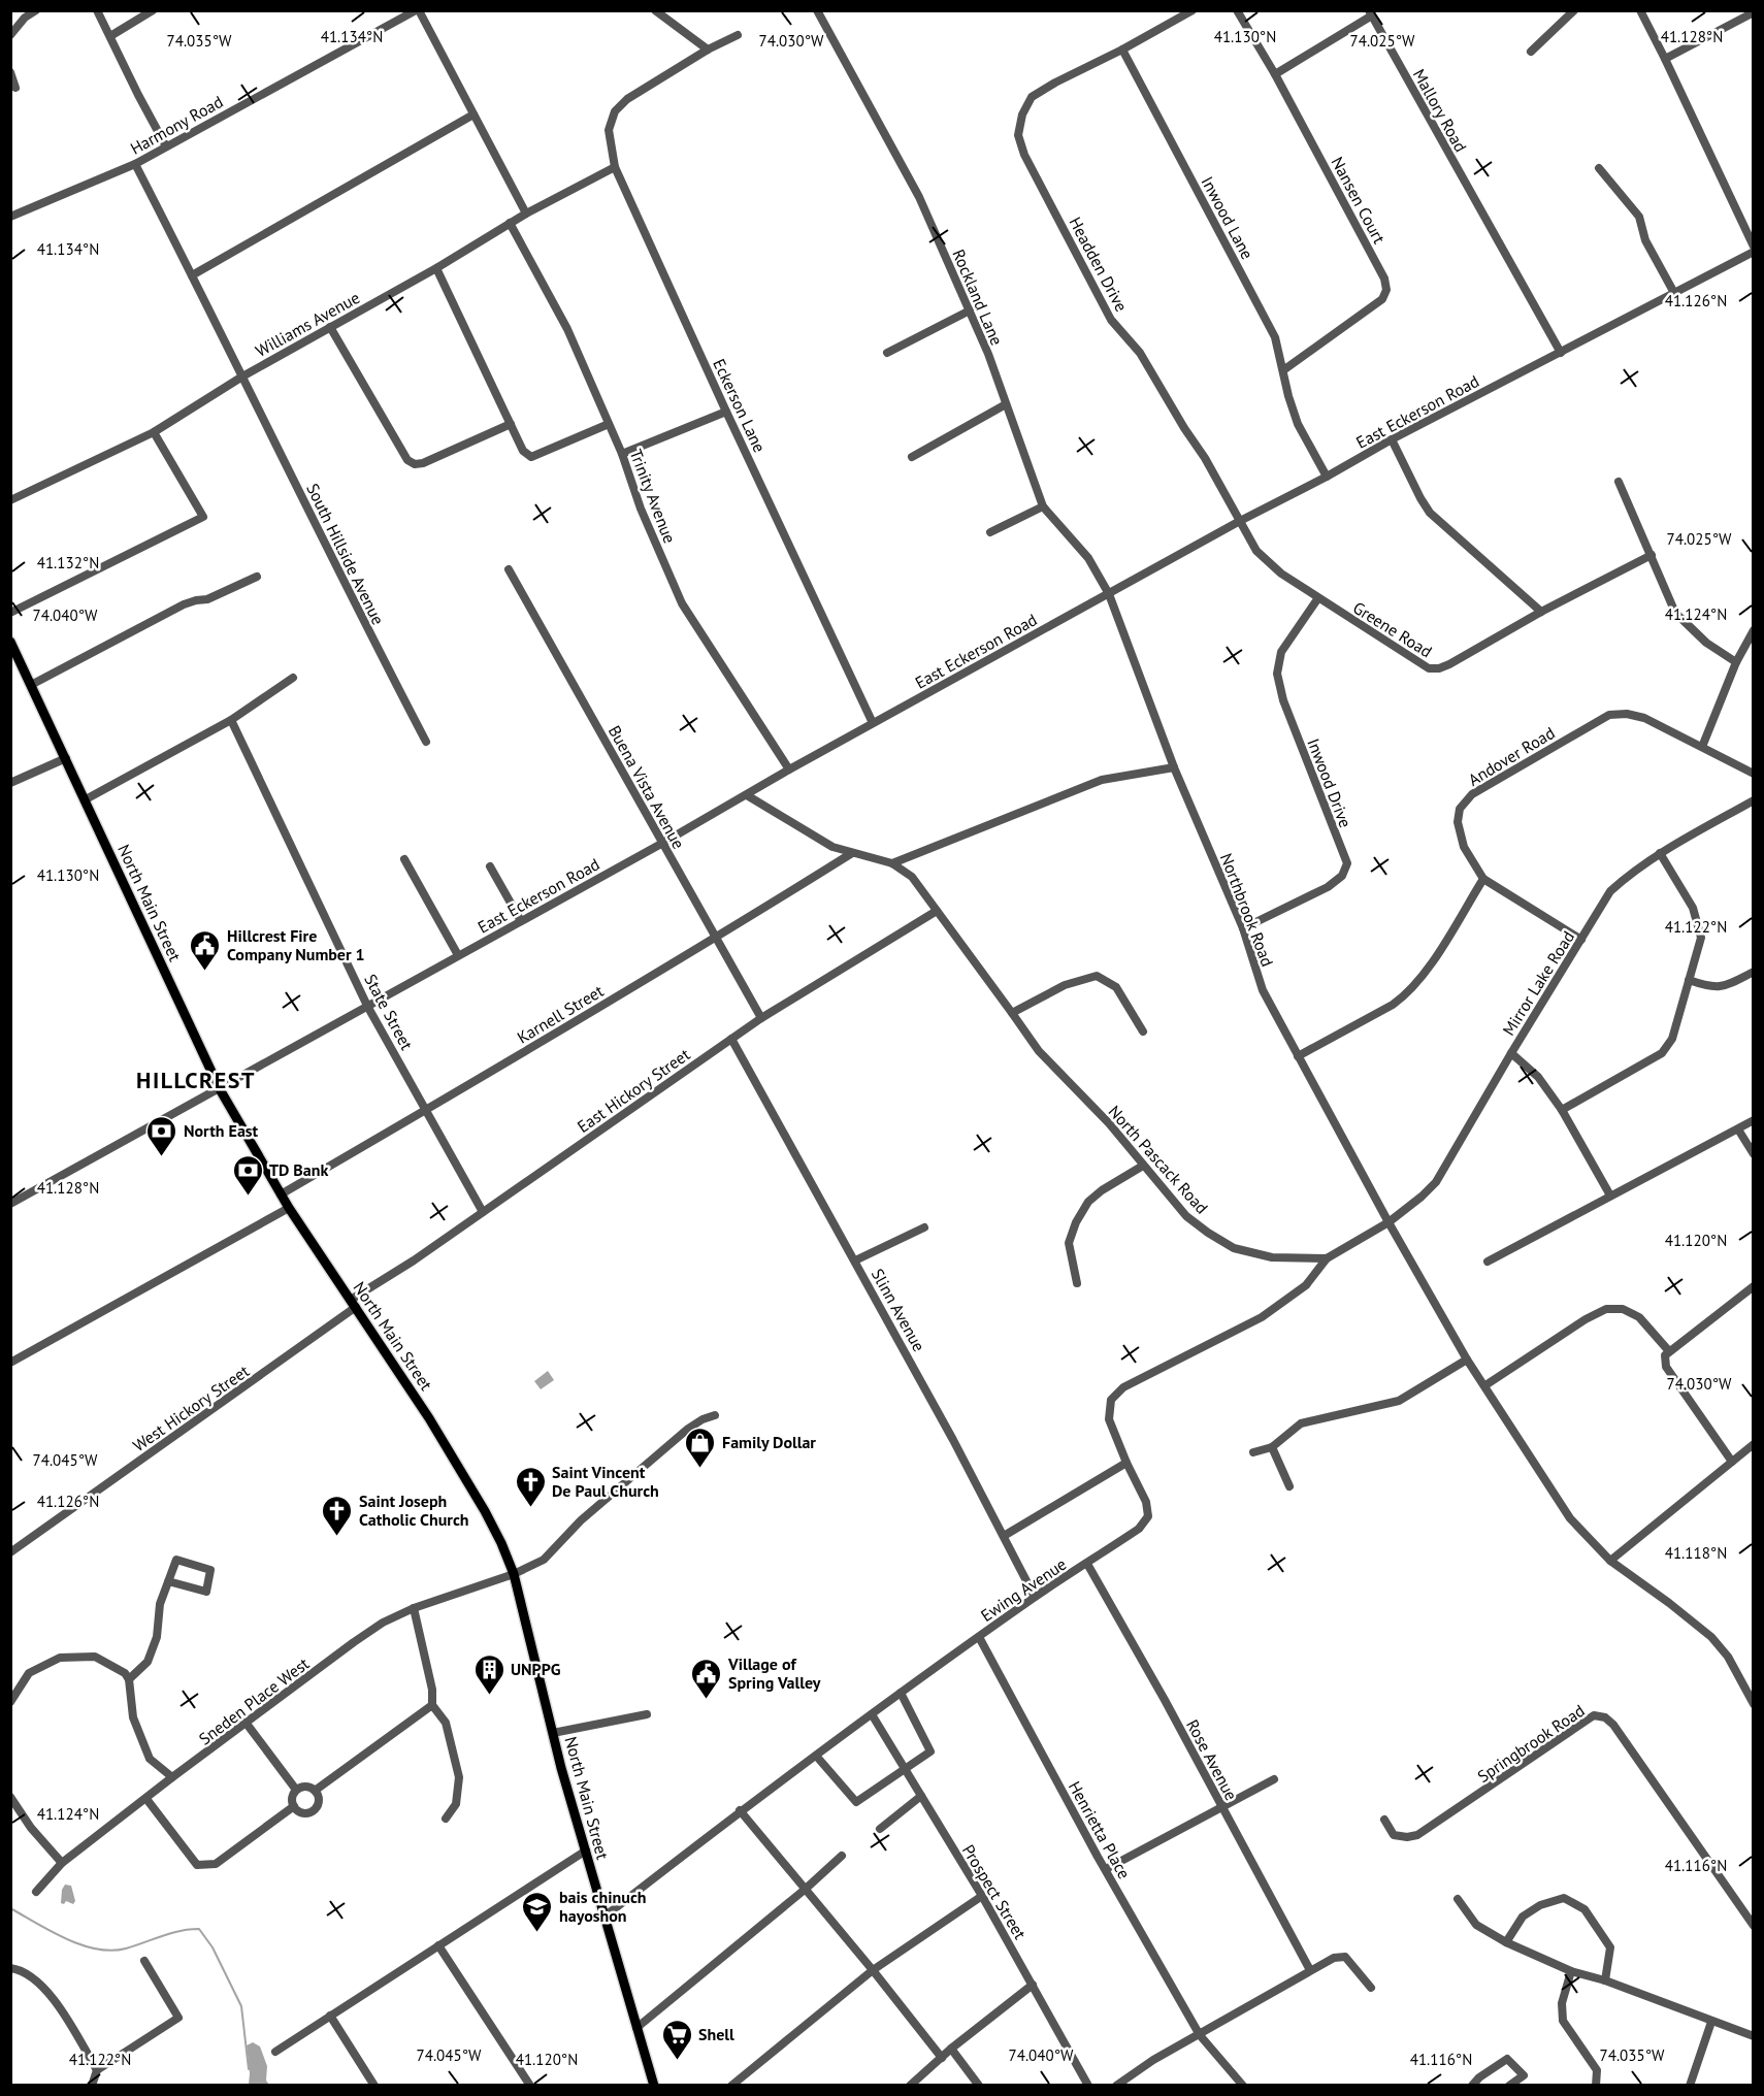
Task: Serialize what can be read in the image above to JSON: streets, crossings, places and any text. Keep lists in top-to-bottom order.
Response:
{
  "streets": {
    "main road": ["North Main Street"],
    "street": [
      "Mallory Road",
      "Harmony Road",
      "Nansen Court",
      "Inwood Lane",
      "Headden Drive",
      "Rockland Lane",
      "Williams Avenue",
      "Eckerson Lane",
      "East Eckerson Road",
      "Trinity Avenue",
      "South Hillside Avenue",
      "Greene Road",
      "Andover Road",
      "Inwood Drive",
      "Buena Vista Avenue",
      "Northbrook Road",
      "Mirror Lake Road",
      "State Street",
      "Karnell Street",
      "East Hickory Street",
      "North Pascack Road",
      "Slinn Avenue",
      "West Hickory Street",
      "Ewing Avenue",
      "Sneden Place West",
      "Springbrook Road",
      "Rose Avenue",
      "Henrietta Place",
      "Prospect Street"
    ]
  },
  "crossings": [
    ["Mallory Road", "East Eckerson Road"],
    ["Harmony Road", "South Hillside Avenue"],
    ["Nansen Court", "Inwood Lane"],
    ["Inwood Lane", "Headden Drive"],
    ["Inwood Lane", "East Eckerson Road"],
    ["Headden Drive", "East Eckerson Road"],
    ["Headden Drive", "Greene Road"],
    ["Rockland Lane", "East Eckerson Road"],
    ["Rockland Lane", "Northbrook Road"],
    ["Williams Avenue", "Eckerson Lane"],
    ["Williams Avenue", "Trinity Avenue"],
    ["Williams Avenue", "South Hillside Avenue"],
    ["Eckerson Lane", "East Eckerson Road"],
    ["East Eckerson Road", "Trinity Avenue"],
    ["East Eckerson Road", "Greene Road"],
    ["East Eckerson Road", "Buena Vista Avenue"],
    ["East Eckerson Road", "North Main Street"],
    ["East Eckerson Road", "Northbrook Road"],
    ["East Eckerson Road", "State Street"],
    ["East Eckerson Road", "North Pascack Road"],
    ["Greene Road", "Inwood Drive"],
    ["Andover Road", "Mirror Lake Road"],
    ["Inwood Drive", "Northbrook Road"],
    ["Buena Vista Avenue", "Karnell Street"],
    ["Buena Vista Avenue", "East Hickory Street"],
    ["North Main Street", "Karnell Street"],
    ["North Main Street", "East Hickory Street"],
    ["North Main Street", "West Hickory Street"],
    ["North Main Street", "Ewing Avenue"],
    ["North Main Street", "Sneden Place West"],
    ["Northbrook Road", "Mirror Lake Road"],
    ["State Street", "Karnell Street"],
    ["State Street", "East Hickory Street"],
    ["Karnell Street", "North Pascack Road"],
    ["East Hickory Street", "North Pascack Road"],
    ["East Hickory Street", "Slinn Avenue"],
    ["East Hickory Street", "West Hickory Street"],
    ["North Pascack Road", "Ewing Avenue"],
    ["Slinn Avenue", "Ewing Avenue"],
    ["Ewing Avenue", "Rose Avenue"],
    ["Ewing Avenue", "Henrietta Place"],
    ["Ewing Avenue", "Prospect Street"]
  ],
  "districts": ["HILLCREST"],
  "places": {
    "public building": ["Hillcrest Fire Company Number 1", "Village of Spring Valley"],
    "bank": ["North East", "TD Bank"],
    "shop": ["Family Dollar"],
    "church": ["Saint Vincent De Paul Church", "Saint Joseph Catholic Church"],
    "building": ["UNPPG"],
    "school or university": ["bais chinuch hayoshon"],
    "supermarket": ["Shell"]
  },
  "coordinates": [
    "41.134°N",
    "41.130°N",
    "41.128°N",
    "74.035°W",
    "74.030°W",
    "74.025°W",
    "41.126°N",
    "41.132°N",
    "41.124°N",
    "74.040°W",
    "41.122°N",
    "41.120°N",
    "74.045°W",
    "41.118°N",
    "41.116°N"
  ]
}
